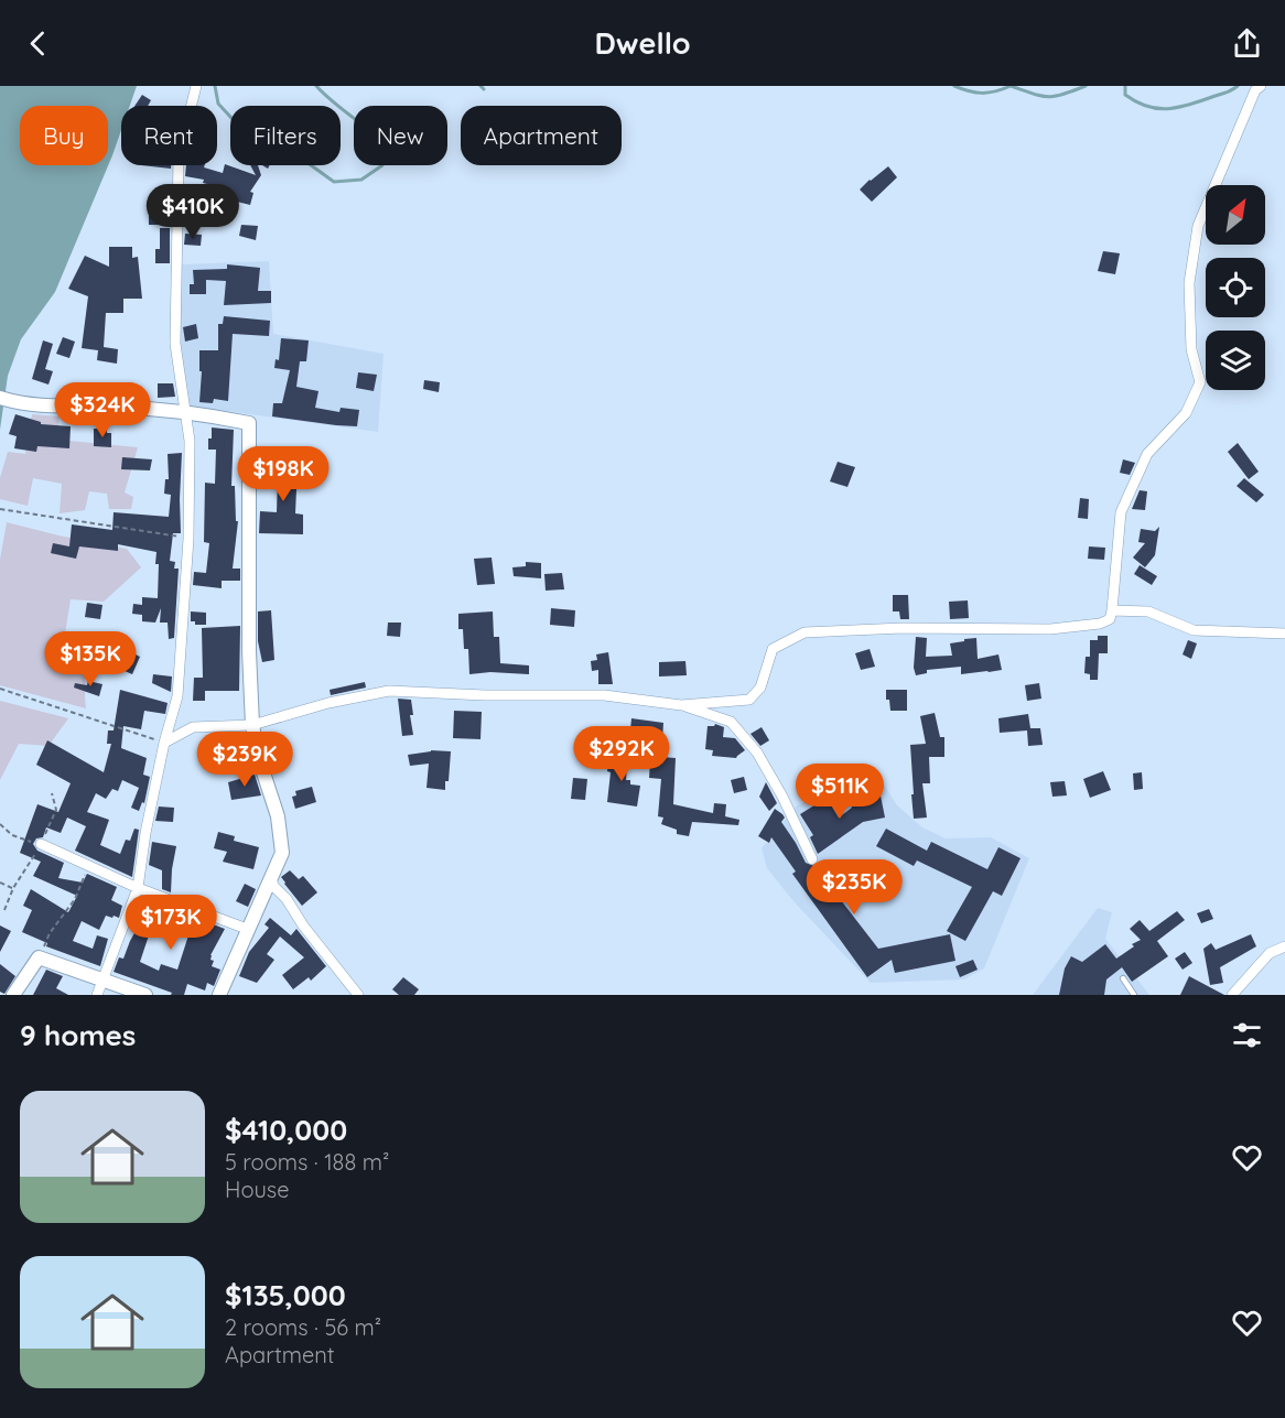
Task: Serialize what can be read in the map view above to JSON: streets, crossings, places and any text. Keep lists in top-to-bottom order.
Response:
{
  "north": "top right",
  "page": {
    "header": "Dwello",
    "chip": [
      "Buy",
      "Rent",
      "Filters",
      "New",
      "Apartment"
    ],
    "price": [
      "$410K",
      "$324K",
      "$198K",
      "$135K",
      "$292K",
      "$239K",
      "$511K",
      "$235K",
      "$173K"
    ],
    "heading": "9 homes",
    "list": [
      {
        "name": "$410,000",
        "note": "5 rooms · 188 m² · House"
      },
      {
        "name": "$135,000",
        "note": "2 rooms · 56 m² · Apartment"
      }
    ]
  }
}
